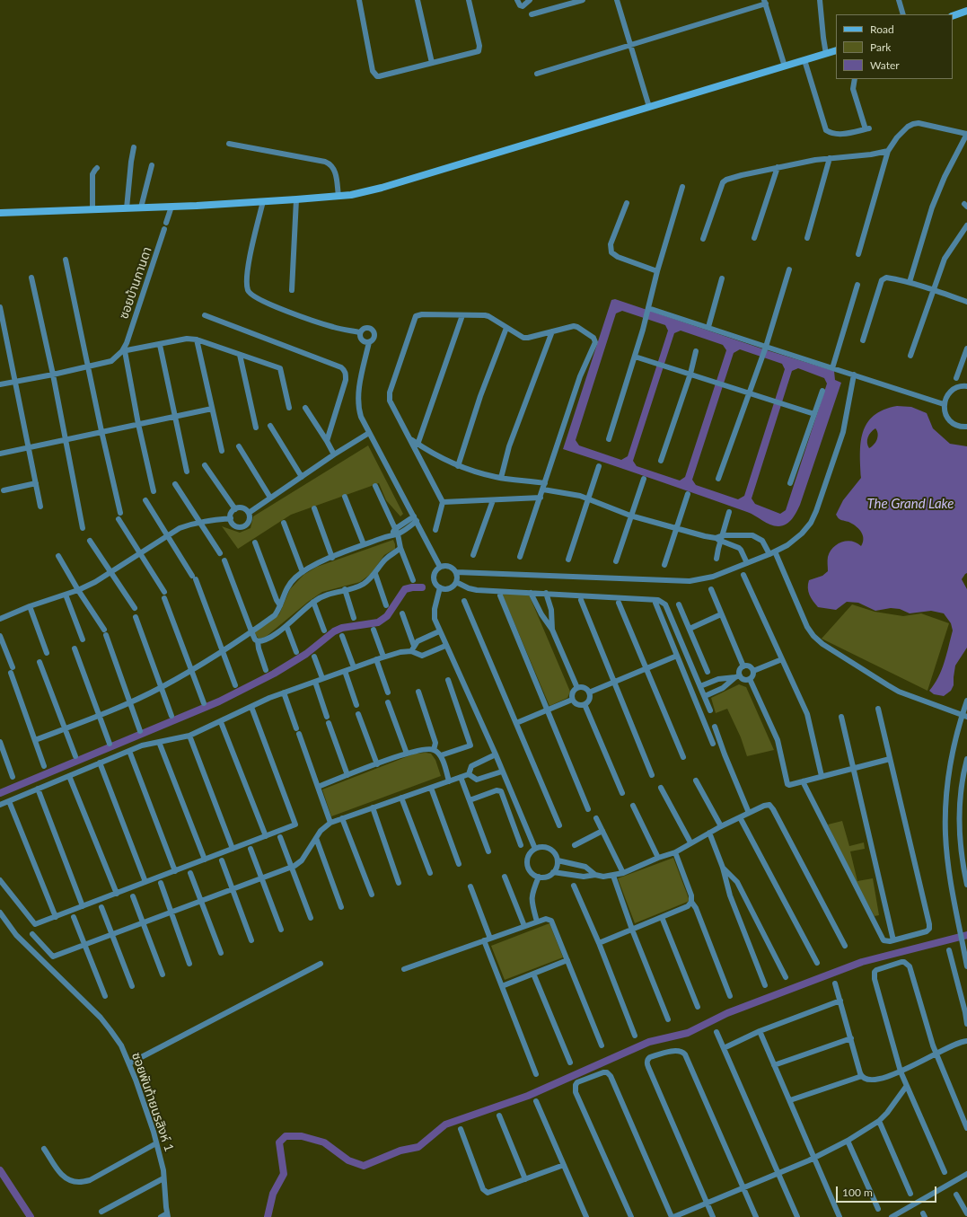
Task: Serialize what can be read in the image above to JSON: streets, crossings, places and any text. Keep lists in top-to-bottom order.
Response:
{
  "streets": {
    "street": ["ซอยบ้านกานดา", "ซอยพันท้ายนรสิงห์ 1"]
  },
  "water": ["The Grand Lake"],
  "legend": ["Road", "Park", "Water"],
  "scale_bar": "100 m"
}
